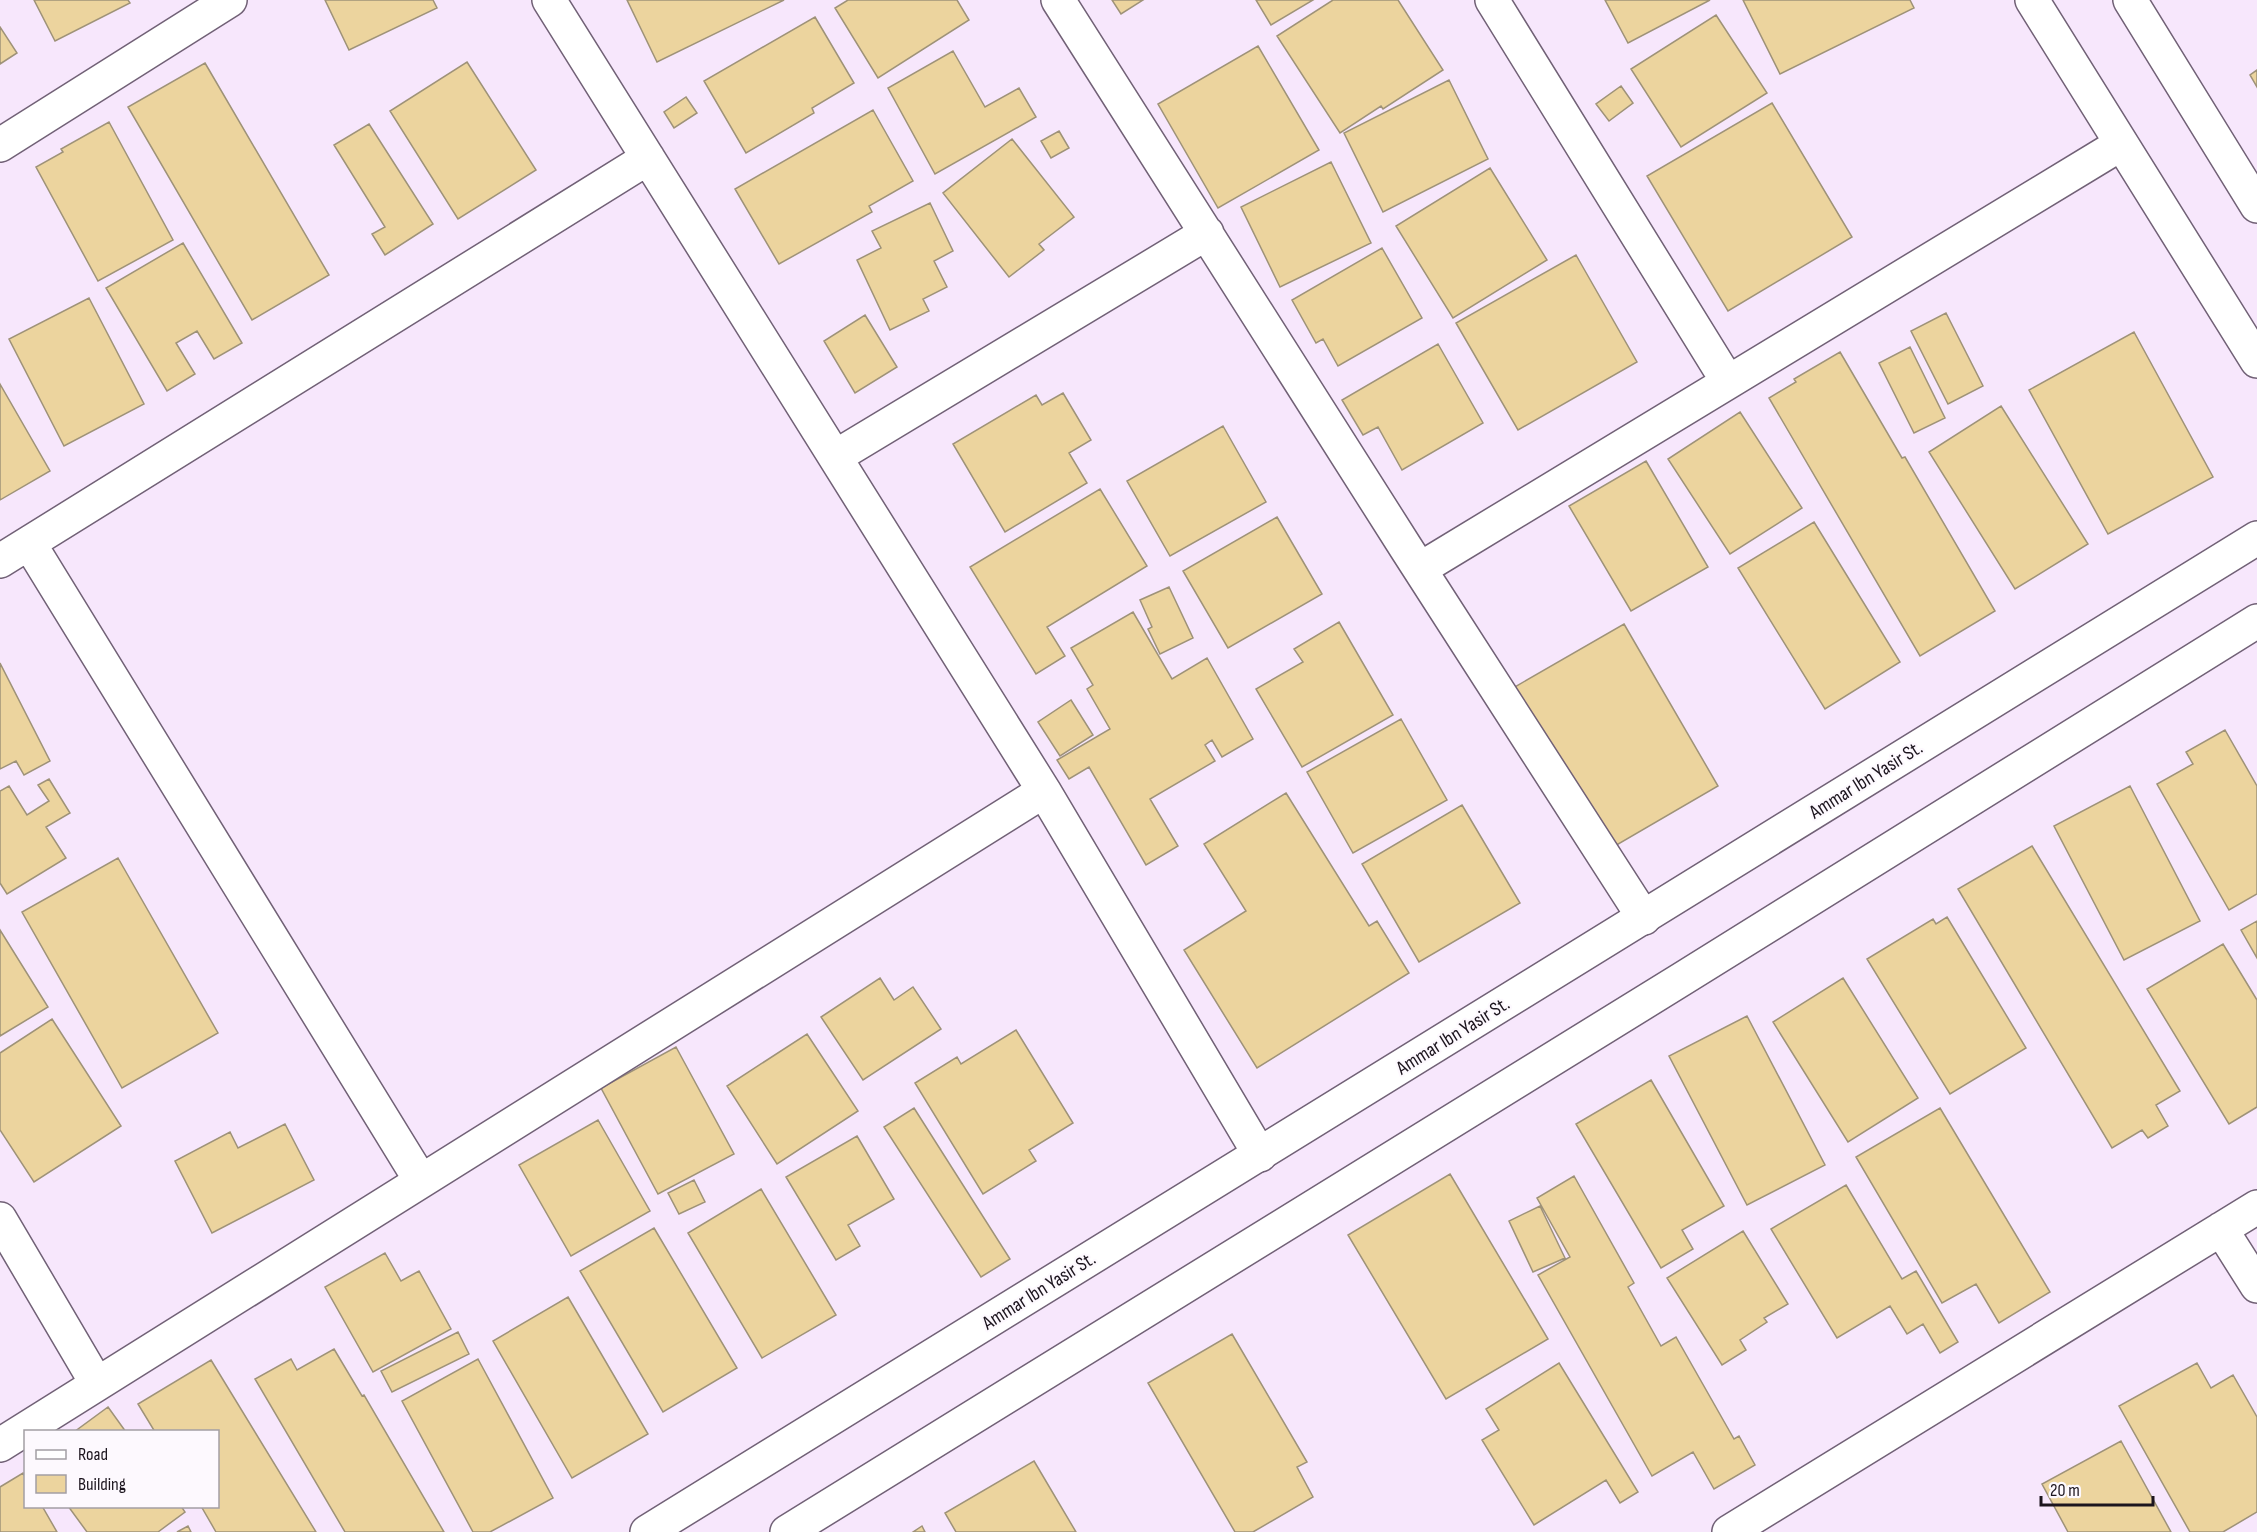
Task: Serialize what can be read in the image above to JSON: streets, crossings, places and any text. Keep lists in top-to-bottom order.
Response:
{
  "streets": {
    "street": ["Ammar Ibn Yasir St."]
  },
  "legend": ["Road", "Building"],
  "scale_bar": "20 m"
}
